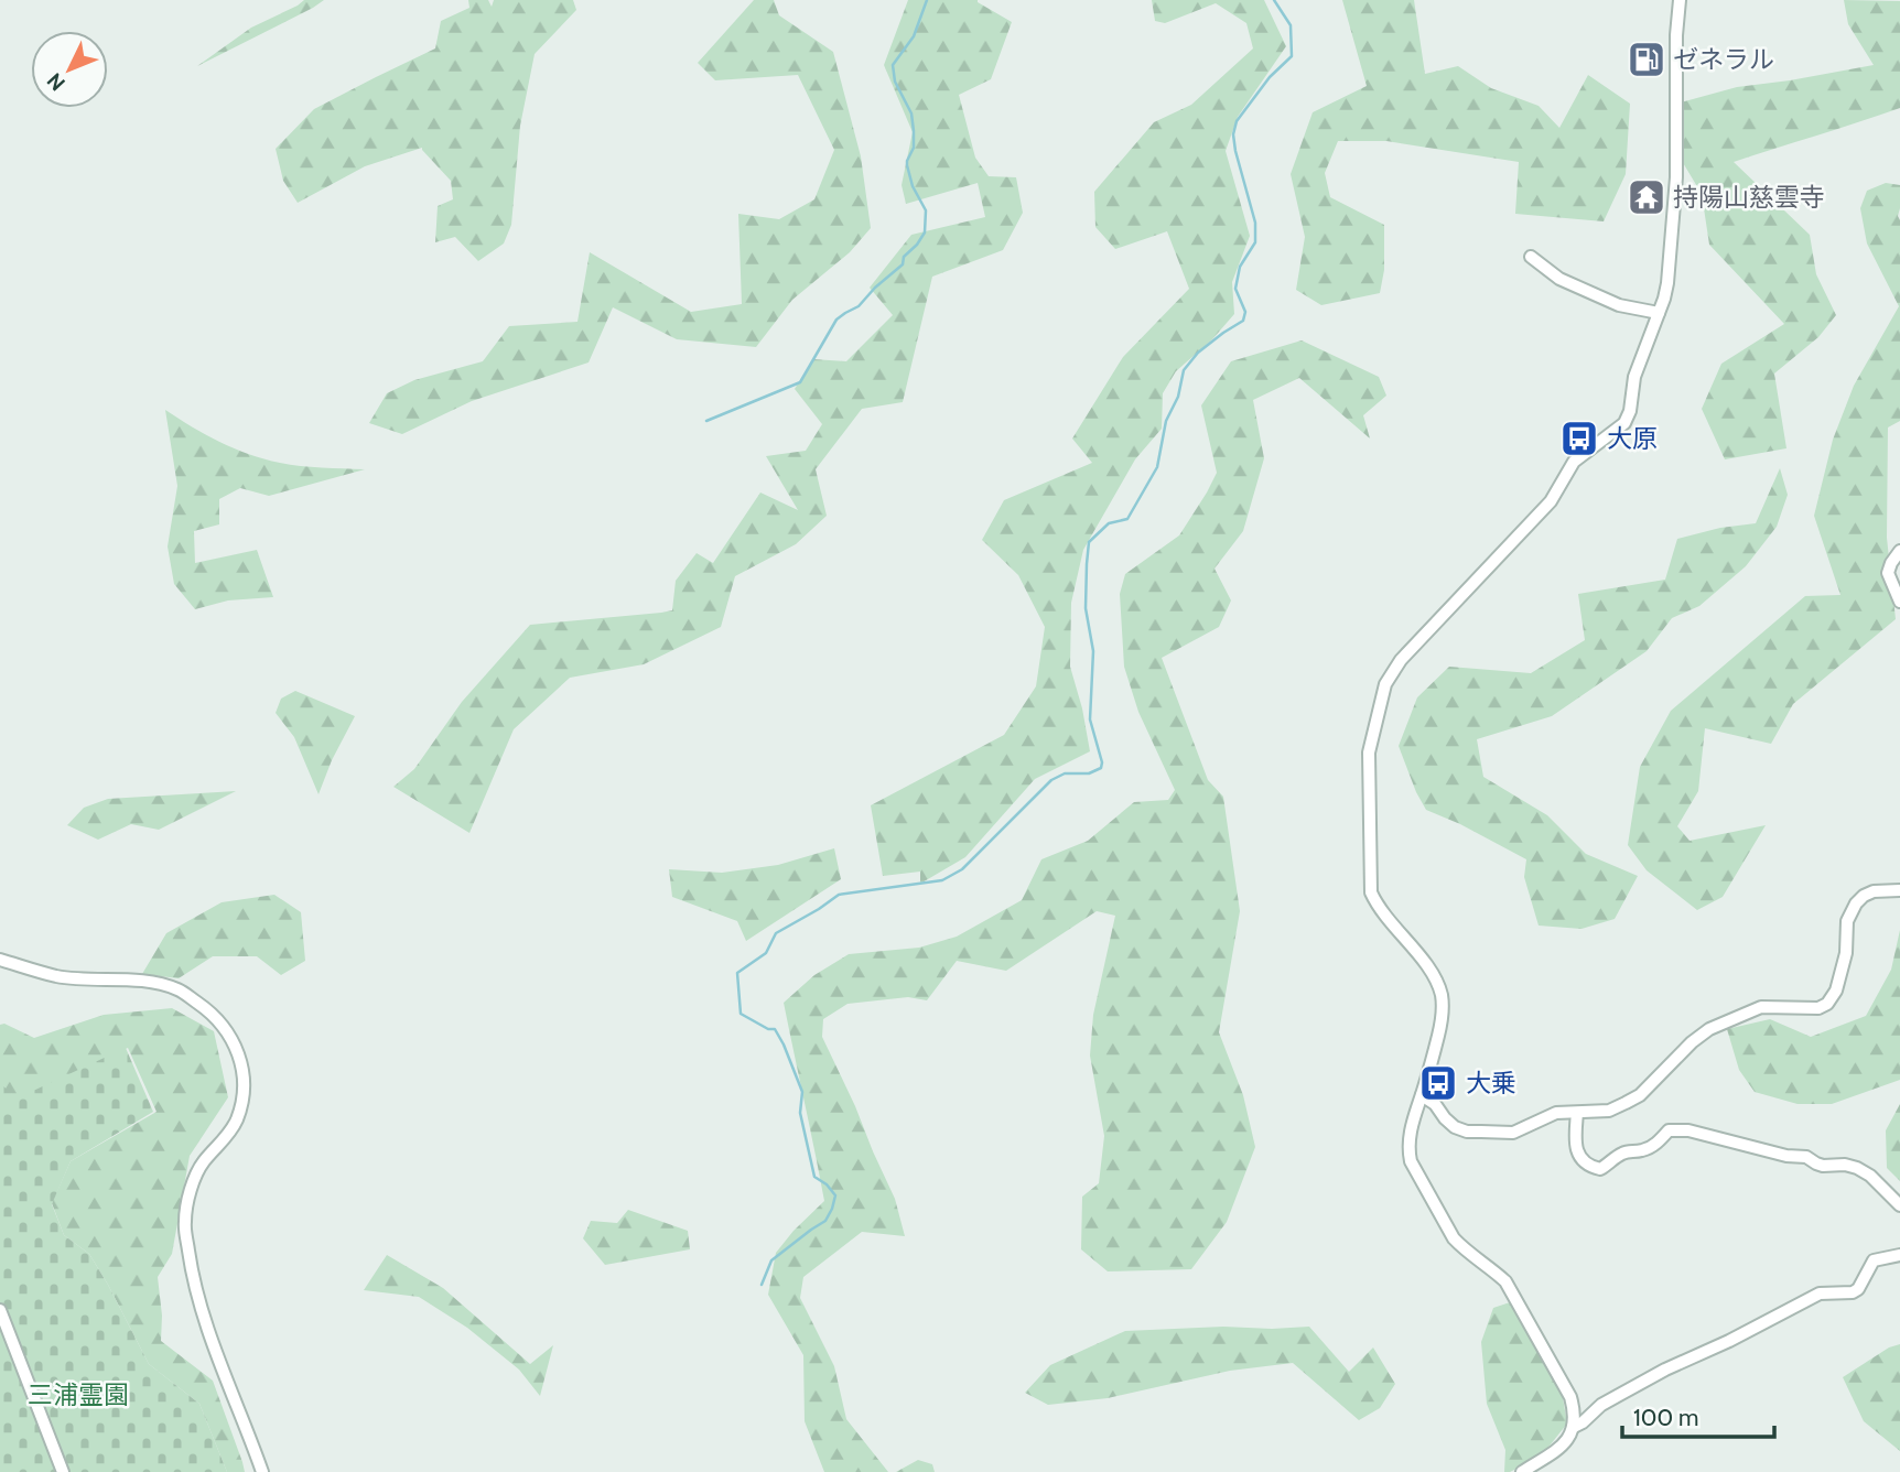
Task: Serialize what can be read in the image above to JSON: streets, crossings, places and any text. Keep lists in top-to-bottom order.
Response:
{
  "parks": ["三浦霊園"],
  "places": {
    "fuel station": ["ゼネラル"],
    "temple": ["持陽山慈雲寺"],
    "bus stop": ["大原", "大乗"]
  },
  "scale_bar": "100 m",
  "north": "bottom left"
}
